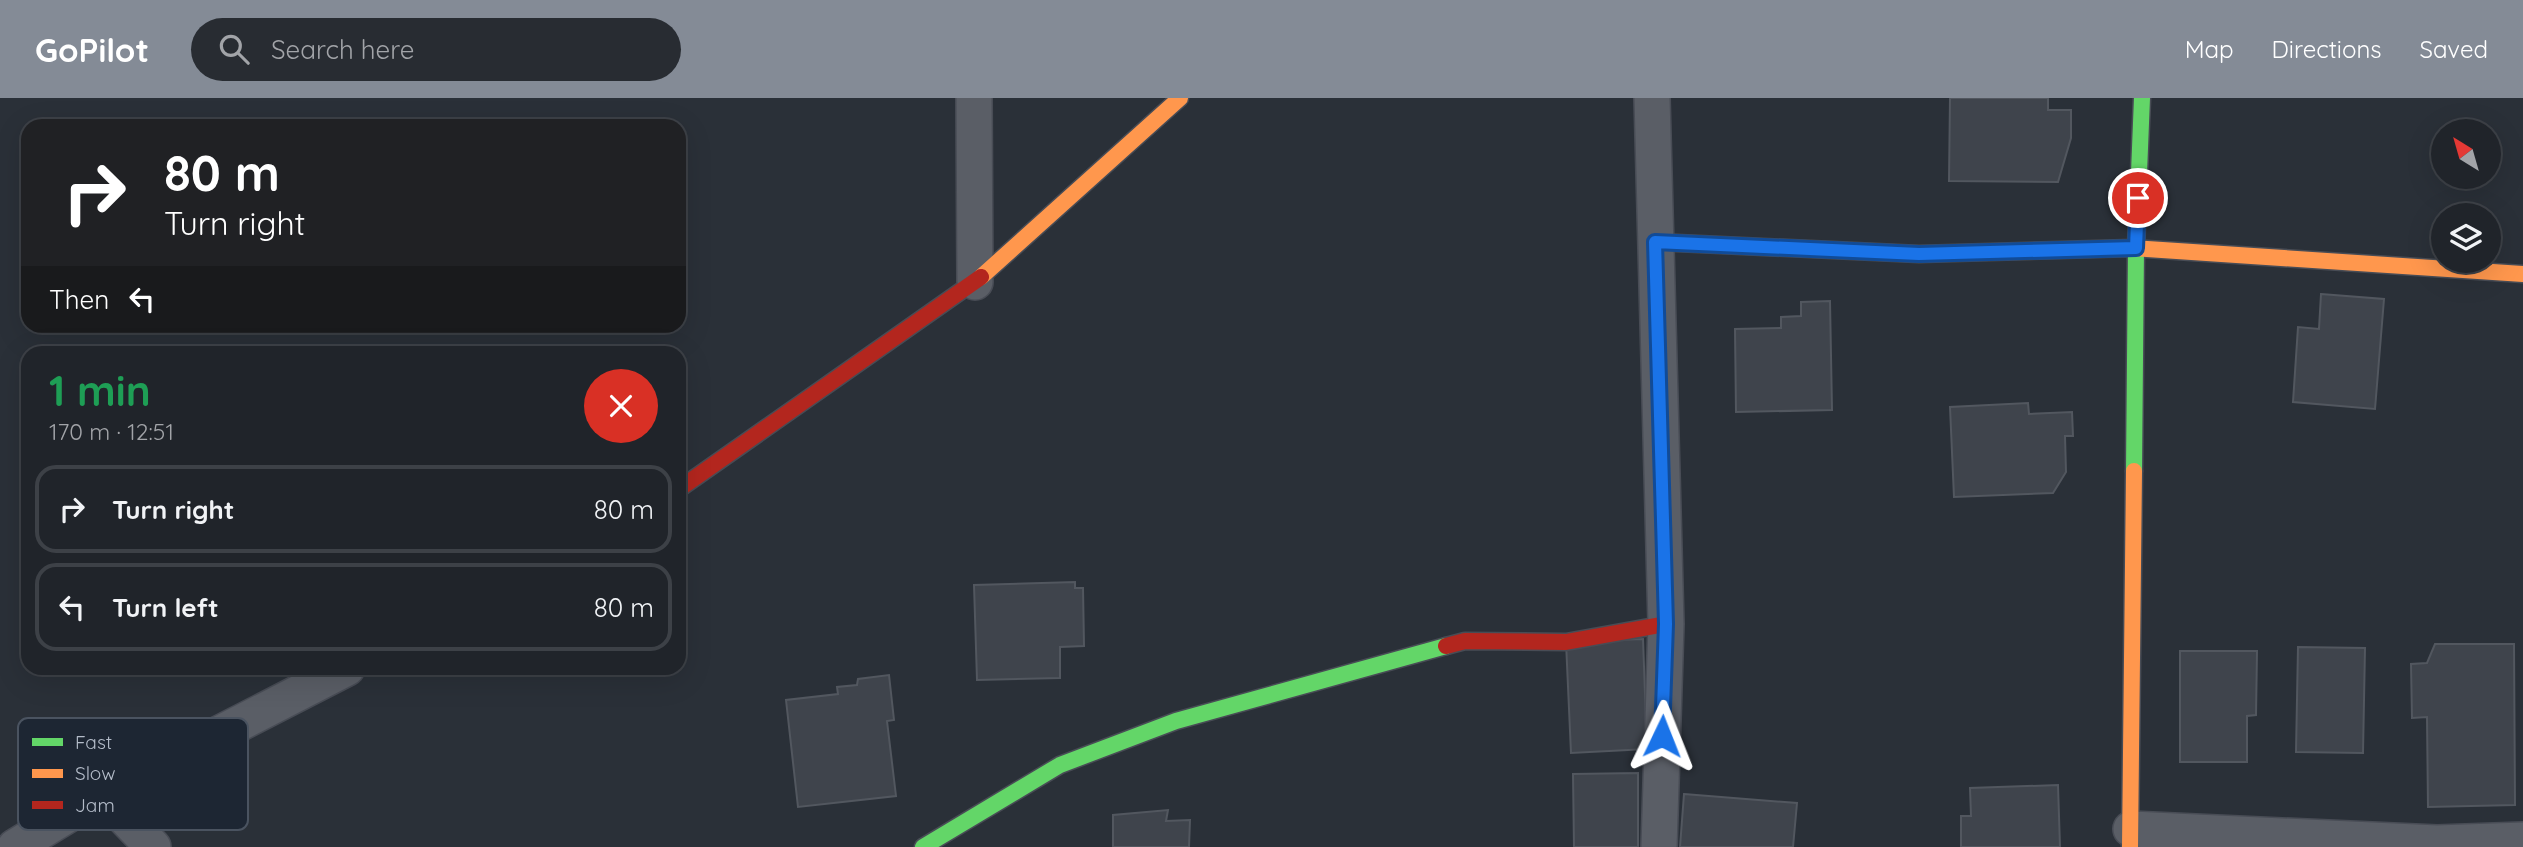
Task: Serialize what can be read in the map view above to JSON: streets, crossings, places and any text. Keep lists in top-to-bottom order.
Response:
{
  "legend": ["Fast", "Slow", "Jam"],
  "north": "top left",
  "page": {
    "header": "GoPilot",
    "search": "Search here",
    "nav": ["Map", "Directions", "Saved"],
    "turn": ["80 m", "Turn right"],
    "then": "Then",
    "heading": ["1 min", "170 m · 12:51"],
    "list": [
      {
        "name": "Turn right",
        "value": "80 m"
      },
      {
        "name": "Turn left",
        "value": "80 m"
      }
    ]
  }
}
